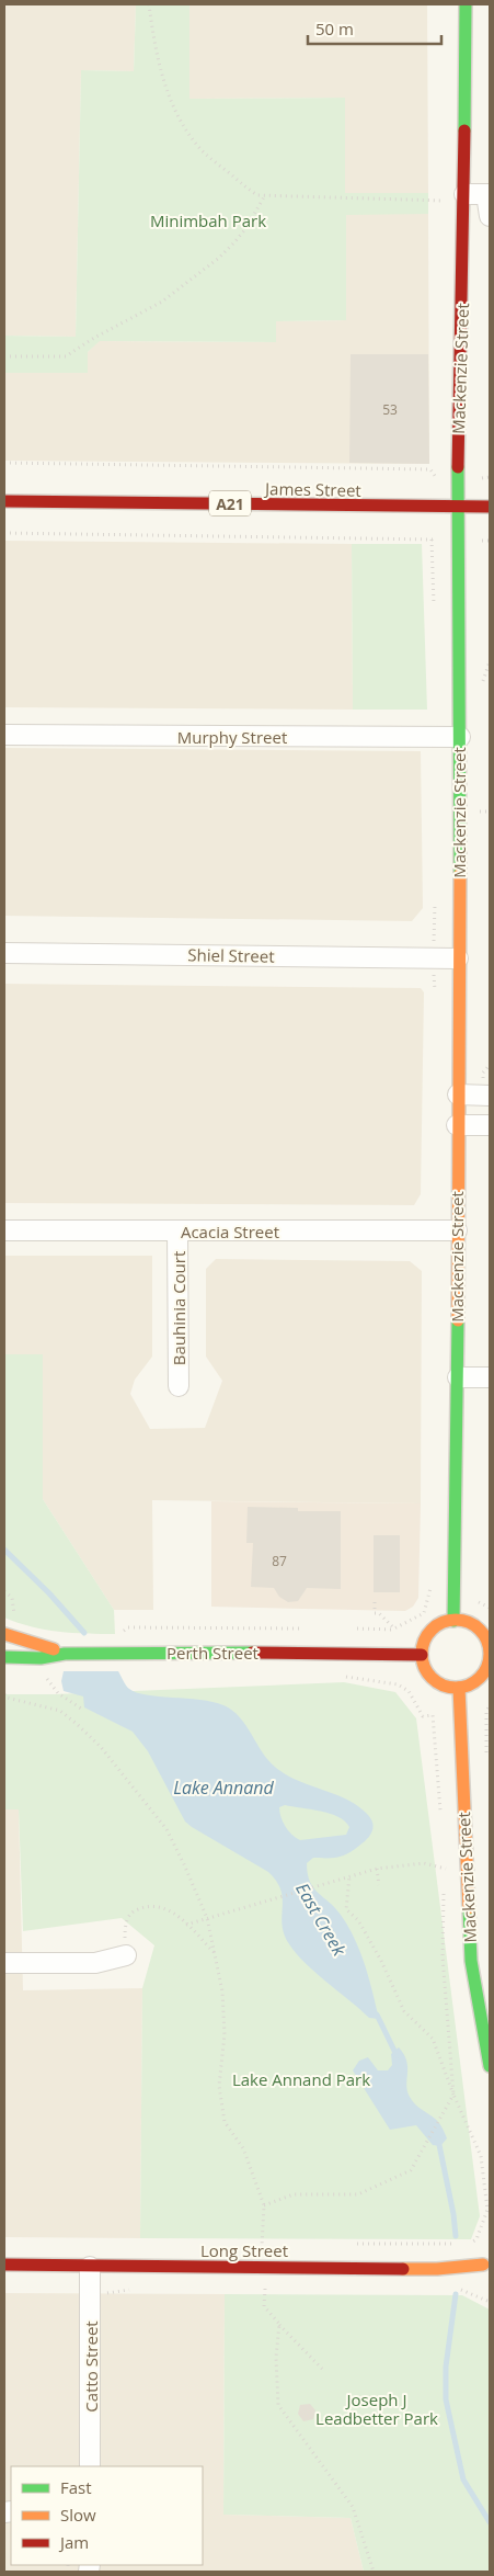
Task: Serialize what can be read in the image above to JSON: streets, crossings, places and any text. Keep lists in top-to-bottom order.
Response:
{
  "streets": {
    "main road": [
      "Mackenzie Street",
      "James Street",
      "A21",
      "Perth Street",
      "Long Street"
    ],
    "street": [
      "Murphy Street",
      "Shiel Street",
      "Acacia Street",
      "Bauhinia Court",
      "Catto Street"
    ]
  },
  "crossings": [
    ["Mackenzie Street", "James Street"],
    ["Mackenzie Street", "Murphy Street"],
    ["Mackenzie Street", "Shiel Street"],
    ["Mackenzie Street", "Acacia Street"],
    ["Mackenzie Street", "Perth Street"],
    ["Acacia Street", "Bauhinia Court"],
    ["Long Street", "Catto Street"]
  ],
  "water": ["Lake Annand", "East Creek"],
  "parks": ["Minimbah Park", "Lake Annand Park", "Joseph J Leadbetter Park"],
  "house_numbers": ["53", "87"],
  "legend": ["Fast", "Slow", "Jam"],
  "scale_bar": "50 m"
}
